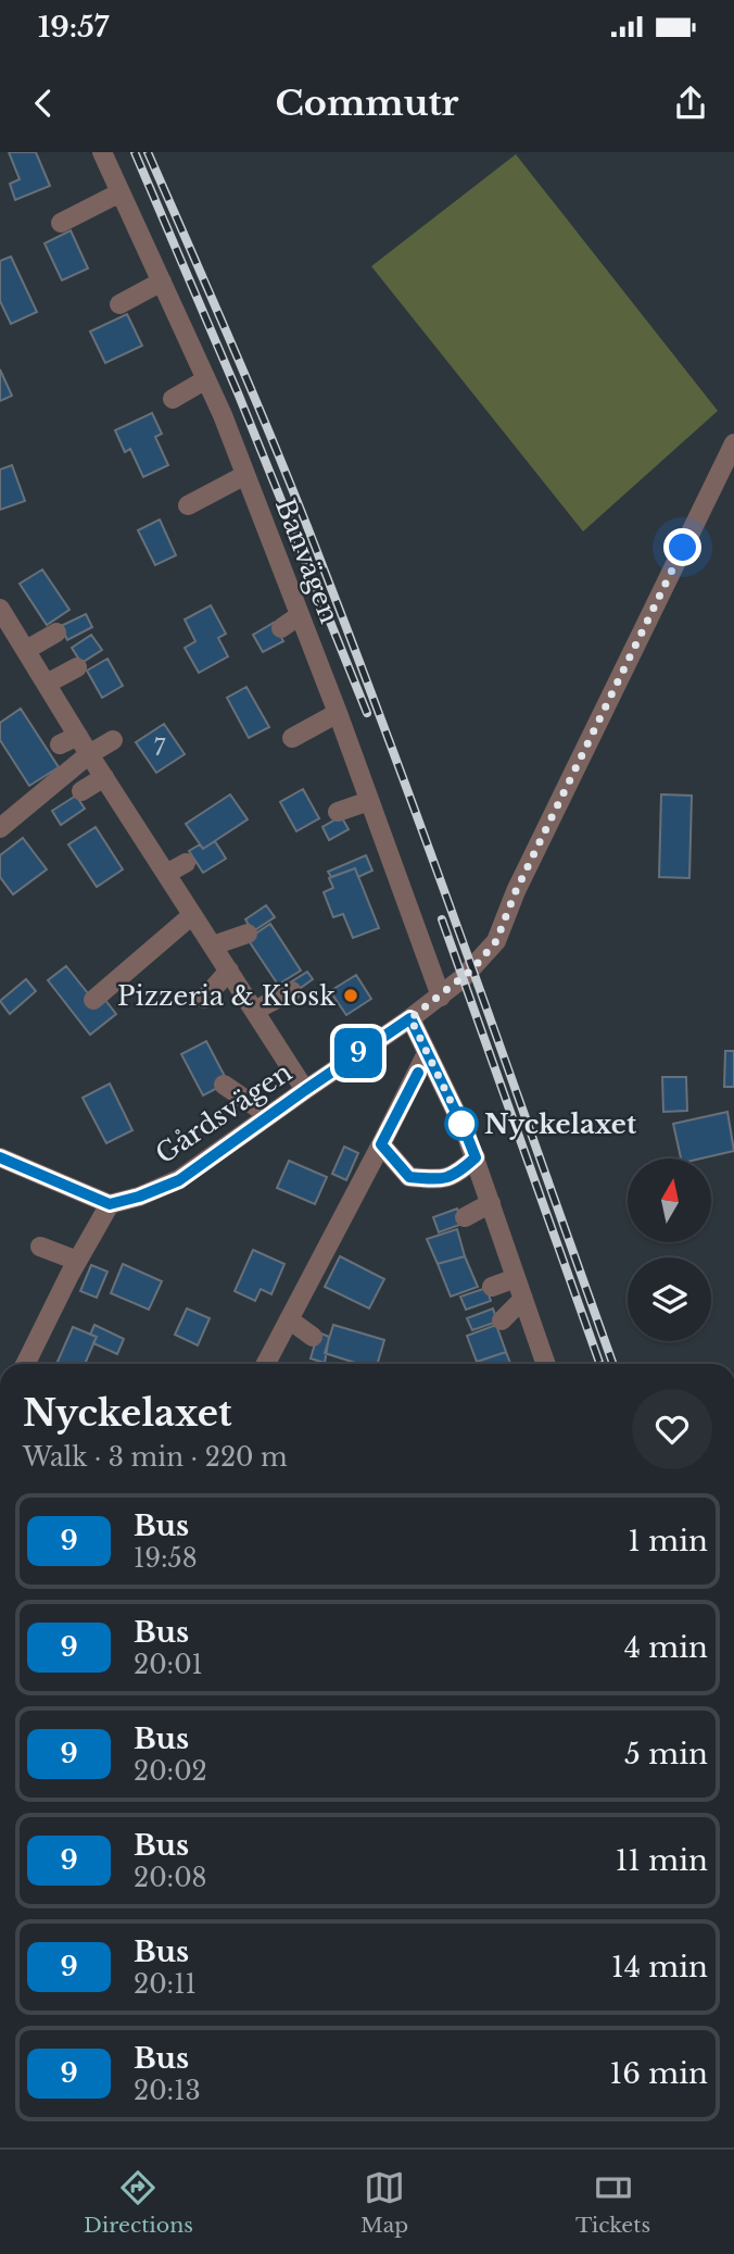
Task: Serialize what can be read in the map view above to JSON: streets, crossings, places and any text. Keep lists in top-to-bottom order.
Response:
{
  "streets": {
    "street": ["Banvägen", "Gårdsvägen"]
  },
  "crossings": [
    ["Banvägen", "Gårdsvägen"]
  ],
  "places": ["Pizzeria & Kiosk", "Nyckelaxet"],
  "lines": ["bus line 9"],
  "house_numbers": ["7"],
  "north": "top",
  "page": {
    "status": "19:57",
    "header": "Commutr",
    "on_map": "9",
    "heading": ["Nyckelaxet", "Walk · 3 min · 220 m"],
    "list": [
      {
        "mark": "9",
        "name": "Bus",
        "note": "19:58",
        "value": "1 min"
      },
      {
        "mark": "9",
        "name": "Bus",
        "note": "20:01",
        "value": "4 min"
      },
      {
        "mark": "9",
        "name": "Bus",
        "note": "20:02",
        "value": "5 min"
      },
      {
        "mark": "9",
        "name": "Bus",
        "note": "20:08",
        "value": "11 min"
      },
      {
        "mark": "9",
        "name": "Bus",
        "note": "20:11",
        "value": "14 min"
      },
      {
        "mark": "9",
        "name": "Bus",
        "note": "20:13",
        "value": "16 min"
      }
    ],
    "tabs": ["Directions", "Map", "Tickets"]
  }
}
